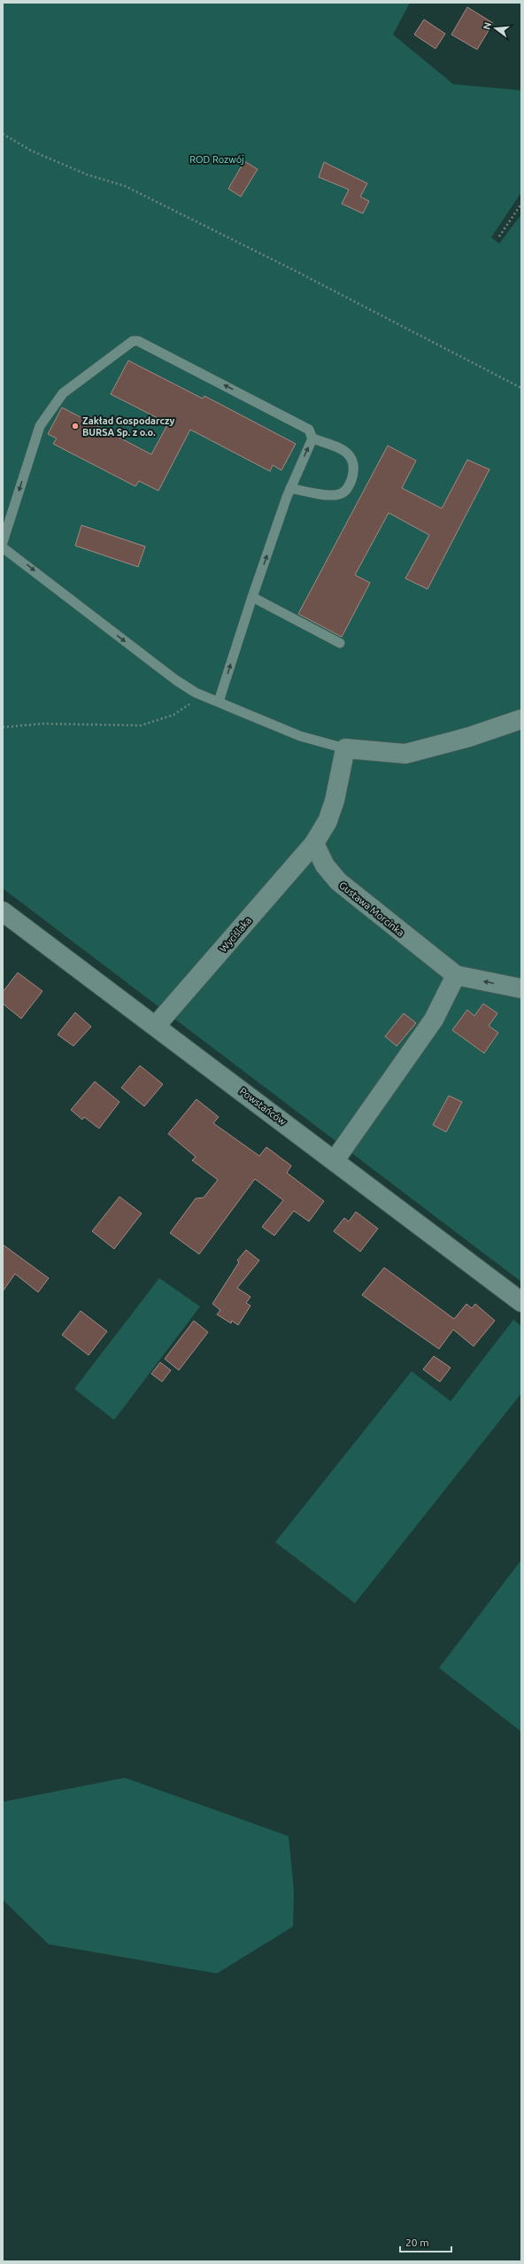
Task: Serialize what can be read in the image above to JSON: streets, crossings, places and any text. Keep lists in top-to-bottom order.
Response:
{
  "streets": {
    "street": ["Gustawa Morcinka", "Wyciślaka", "Powstańców"]
  },
  "crossings": [
    ["Gustawa Morcinka", "Wyciślaka"],
    ["Wyciślaka", "Powstańców"]
  ],
  "parks": ["ROD Rozwój"],
  "places": ["Zakład Gospodarczy BURSA Sp. z o.o."],
  "scale_bar": "20 m",
  "north": "left"
}
